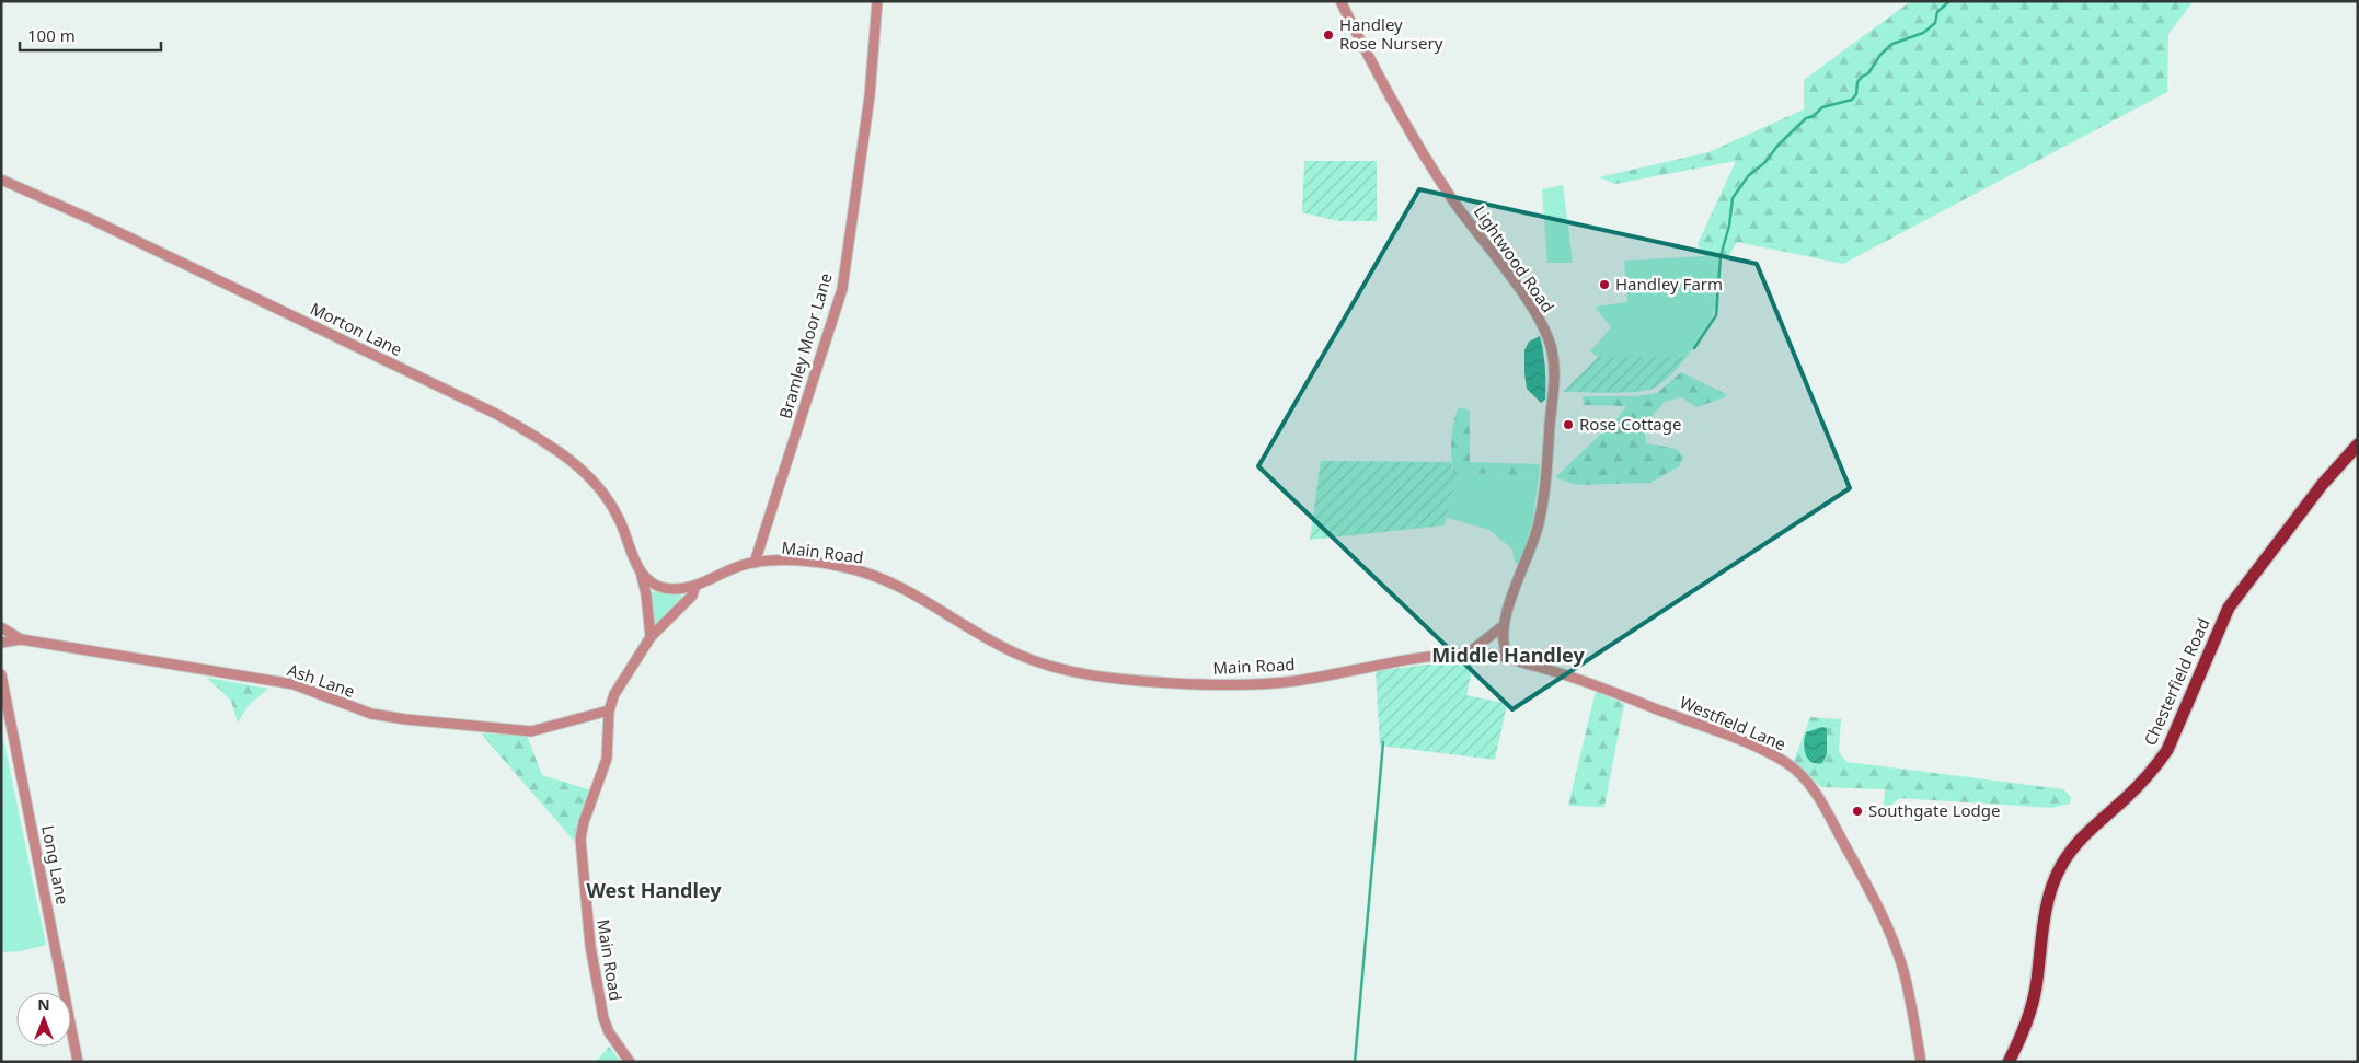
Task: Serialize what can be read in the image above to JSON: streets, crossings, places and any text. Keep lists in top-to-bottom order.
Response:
{
  "streets": {
    "main road": ["Chesterfield Road"],
    "street": [
      "Lightwood Road",
      "Morton Lane",
      "Bramley Moor Lane",
      "Main Road",
      "Ash Lane",
      "Westfield Lane",
      "Long Lane"
    ]
  },
  "crossings": [
    ["Lightwood Road", "Main Road"],
    ["Lightwood Road", "Westfield Lane"],
    ["Morton Lane", "Main Road"],
    ["Bramley Moor Lane", "Main Road"],
    ["Main Road", "Ash Lane"],
    ["Main Road", "Westfield Lane"]
  ],
  "districts": ["Middle Handley", "West Handley"],
  "places": [
    "Handley Rose Nursery",
    "Handley Farm",
    "Rose Cottage",
    "Southgate Lodge"
  ],
  "scale_bar": "100 m",
  "north": "top"
}
